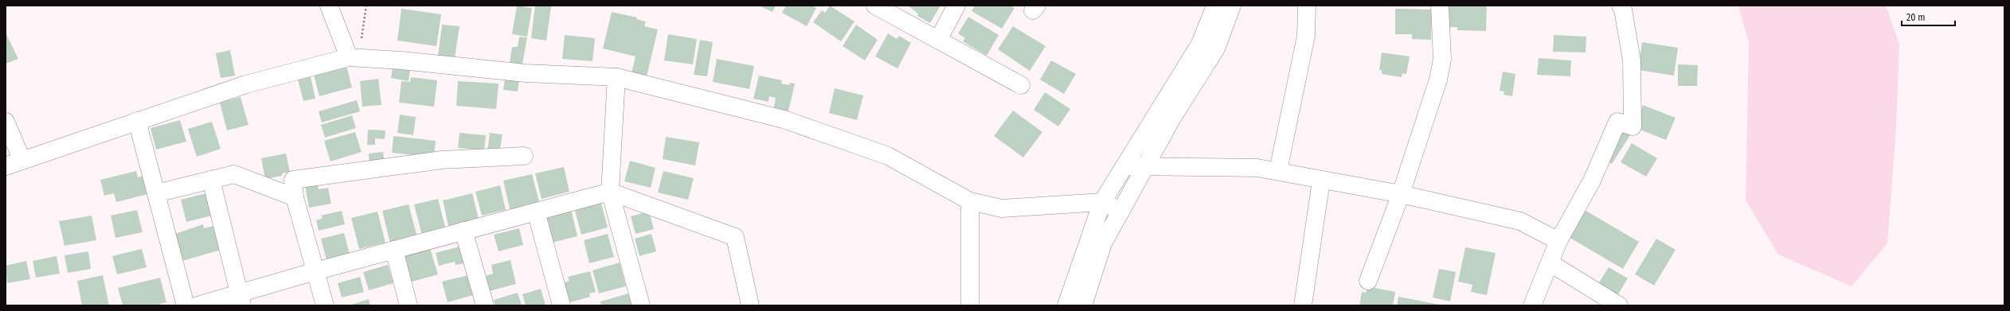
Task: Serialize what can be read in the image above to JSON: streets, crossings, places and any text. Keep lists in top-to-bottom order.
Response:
{
  "scale_bar": "20 m"
}
